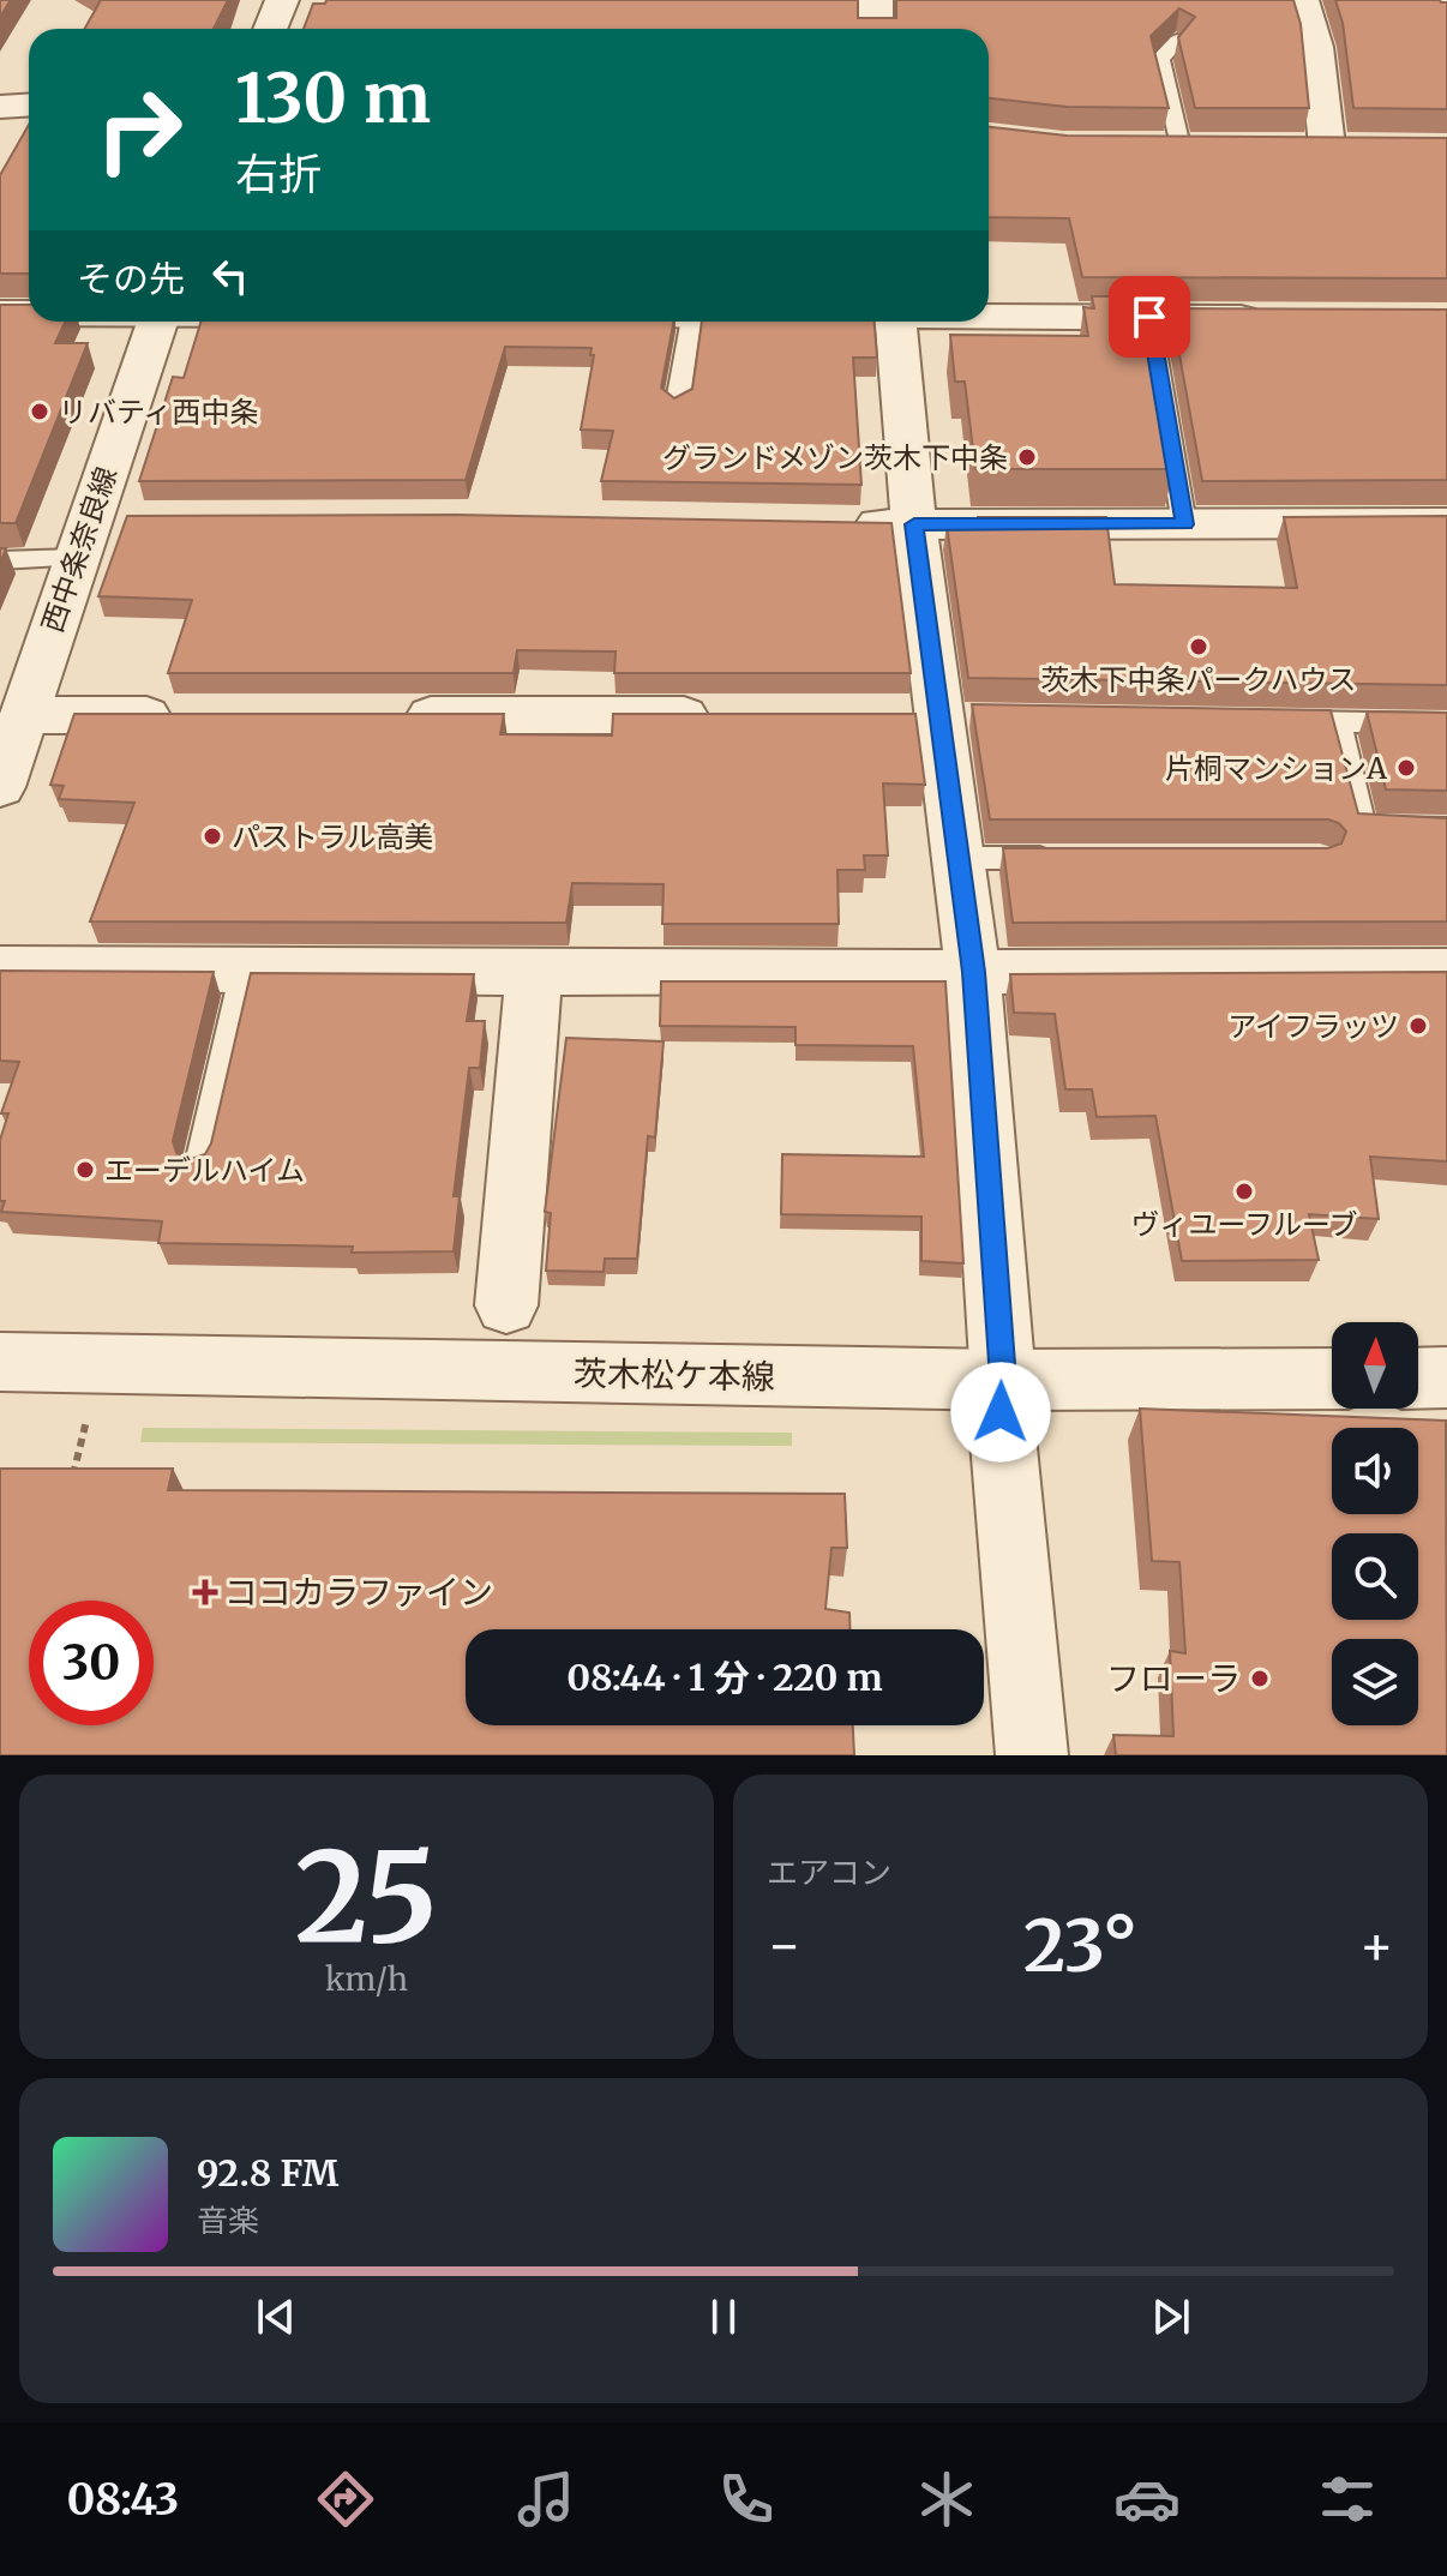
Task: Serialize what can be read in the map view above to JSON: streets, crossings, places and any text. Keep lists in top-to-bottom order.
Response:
{
  "streets": {
    "street": ["西中条奈良線", "茨木松ケ本線"]
  },
  "places": {
    "other": [
      "リバティ西中条",
      "グランドメゾン茨木下中条",
      "茨木下中条パークハウス",
      "片桐マンションA",
      "パストラル高美",
      "アイフラッツ",
      "エーデルハイム",
      "ヴィユーフルーブ",
      "フローラ"
    ],
    "health": ["ココカラファイン"]
  },
  "north": "top",
  "page": {
    "turn": ["130 m", "右折"],
    "then": "その先",
    "limit": "30",
    "trip": "08:44 · 1 分 · 220 m",
    "tile": [
      ["25", "km/h"],
      "エアコン"
    ],
    "heat": ["−", "23°", "+"],
    "song": ["92.8 FM", "音楽"],
    "tabs": "08:43"
  }
}
